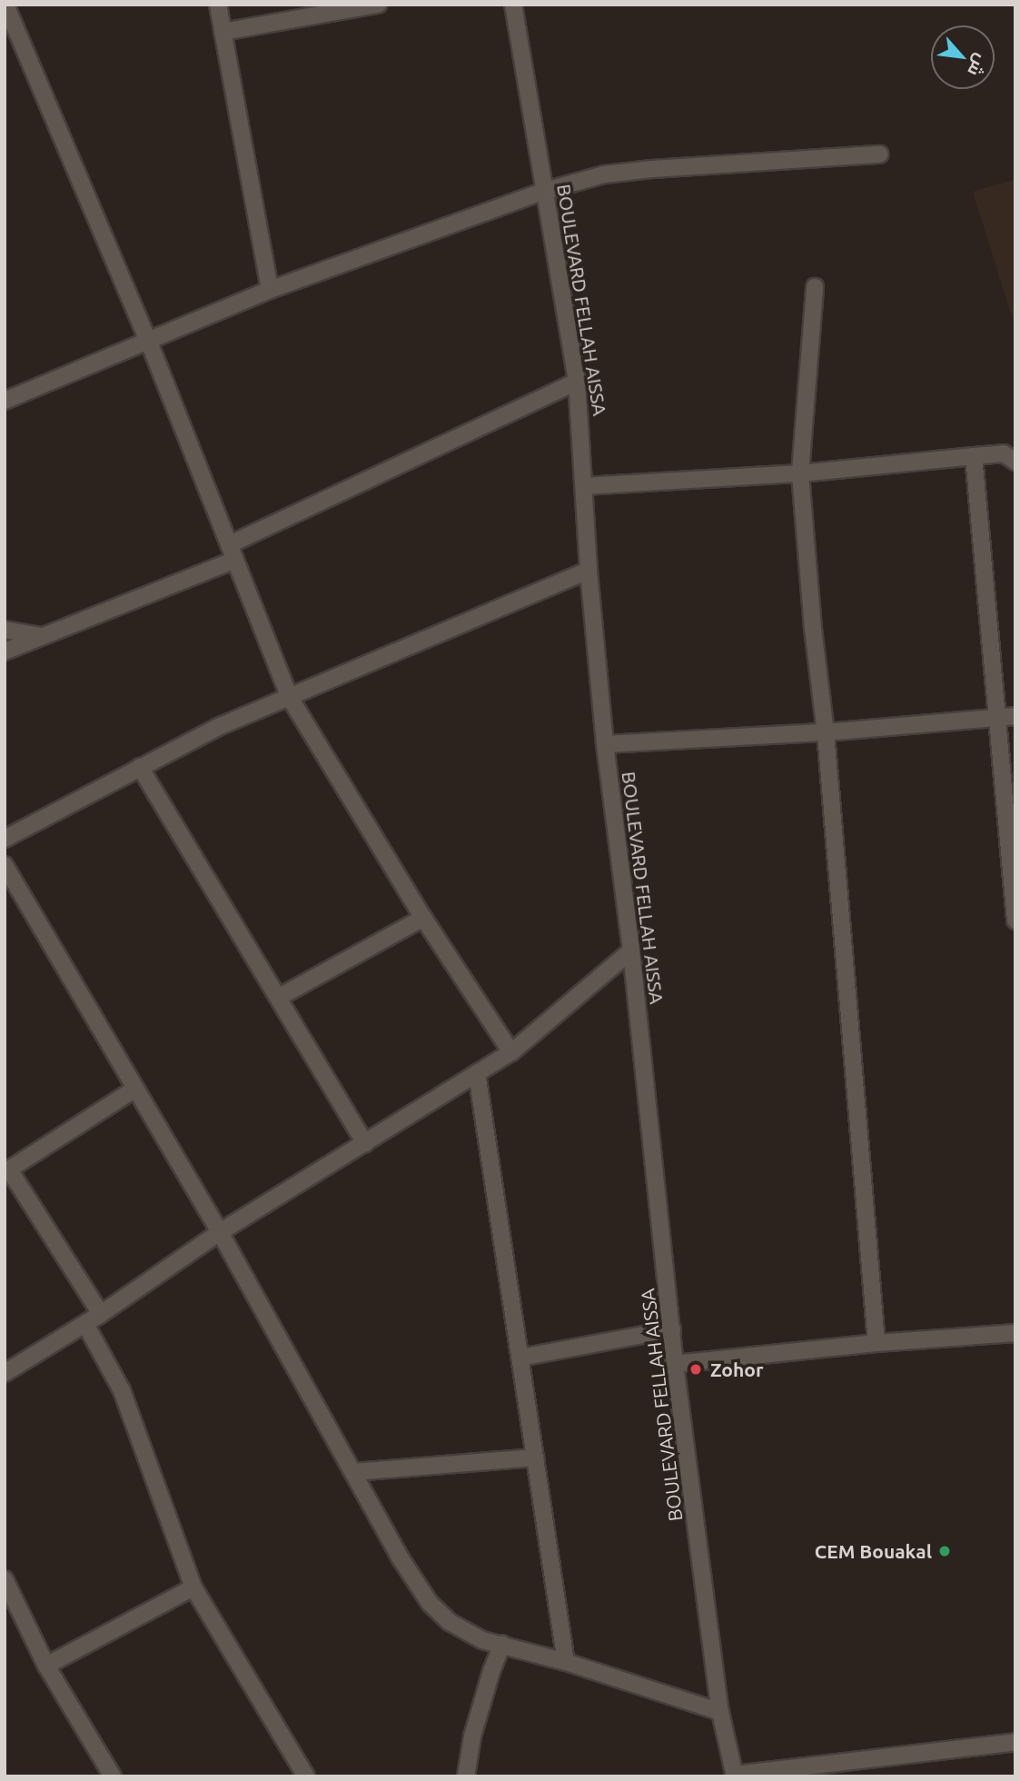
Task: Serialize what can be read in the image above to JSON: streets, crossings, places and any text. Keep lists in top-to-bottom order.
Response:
{
  "streets": {
    "street": ["BOULEVARD FELLAH AISSA"]
  },
  "places": ["Zohor", "CEM Bouakal"],
  "north": "bottom right"
}
